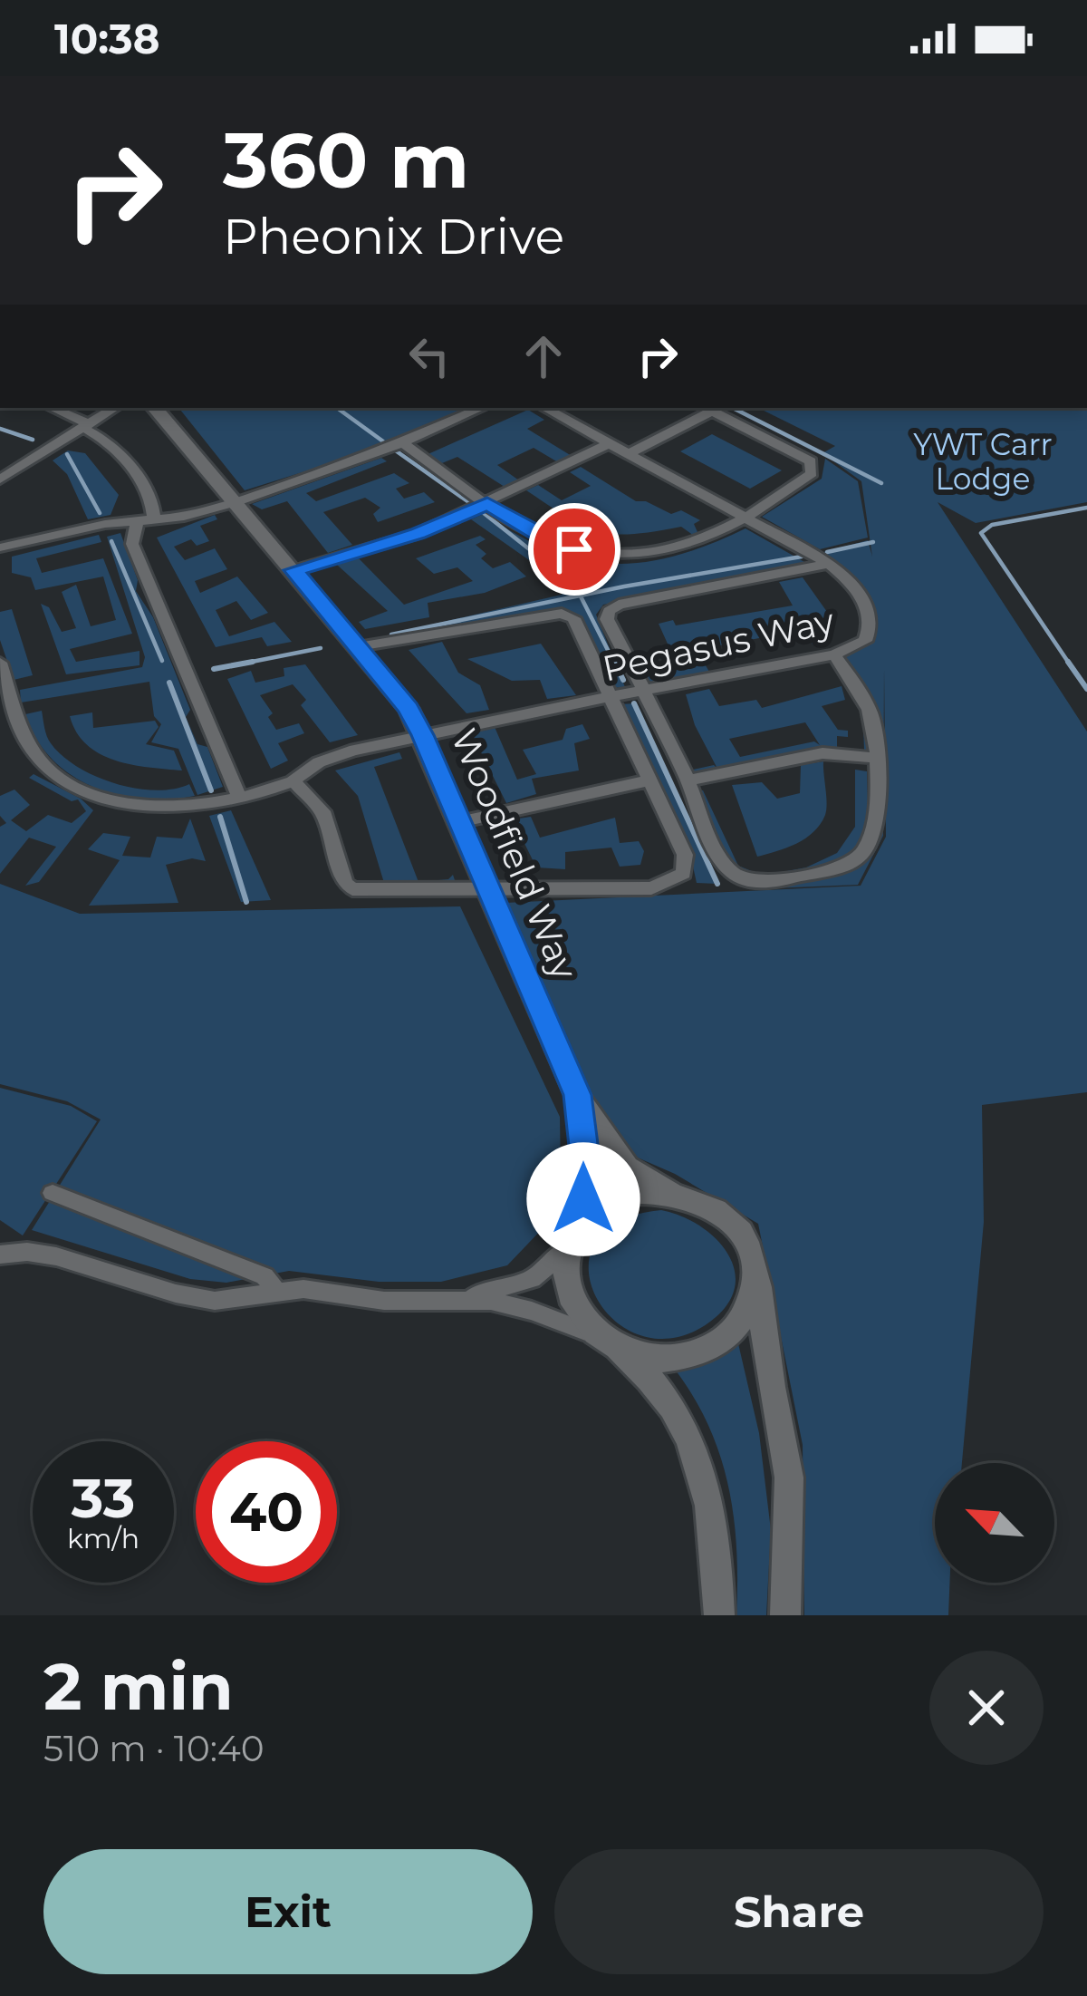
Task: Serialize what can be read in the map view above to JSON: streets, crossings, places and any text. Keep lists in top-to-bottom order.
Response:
{
  "streets": {
    "street": ["Pegasus Way", "Woodfield Way"]
  },
  "crossings": [
    ["Pegasus Way", "Woodfield Way"]
  ],
  "parks": ["YWT Carr Lodge"],
  "north": "top left",
  "page": {
    "status": "10:38",
    "turn": ["360 m", "Pheonix Drive"],
    "speed": "33 km/h",
    "limit": "40",
    "heading": ["2 min", "510 m · 10:40"],
    "buttons": ["Exit", "Share"]
  }
}
